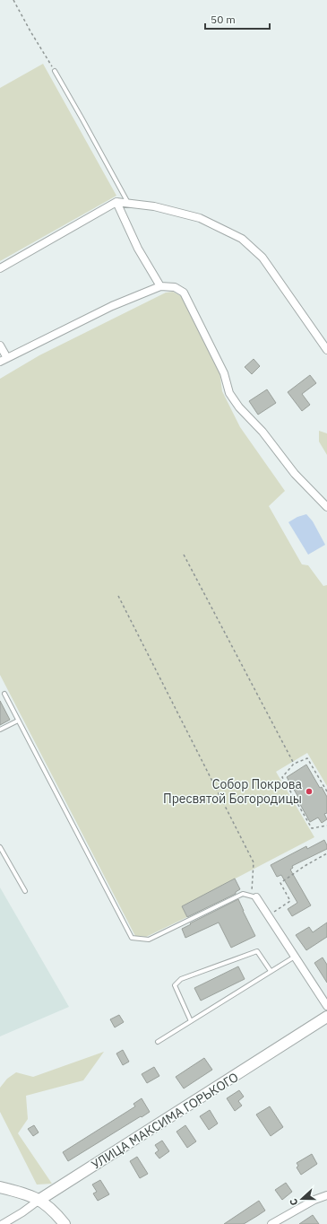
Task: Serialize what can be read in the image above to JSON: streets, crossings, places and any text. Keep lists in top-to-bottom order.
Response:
{
  "streets": {
    "street": ["УЛИЦА МАКСИМА ГОРЬКОГО"]
  },
  "places": ["Собор Покрова Пресвятой Богородицы"],
  "scale_bar": "50 m",
  "north": "left"
}
